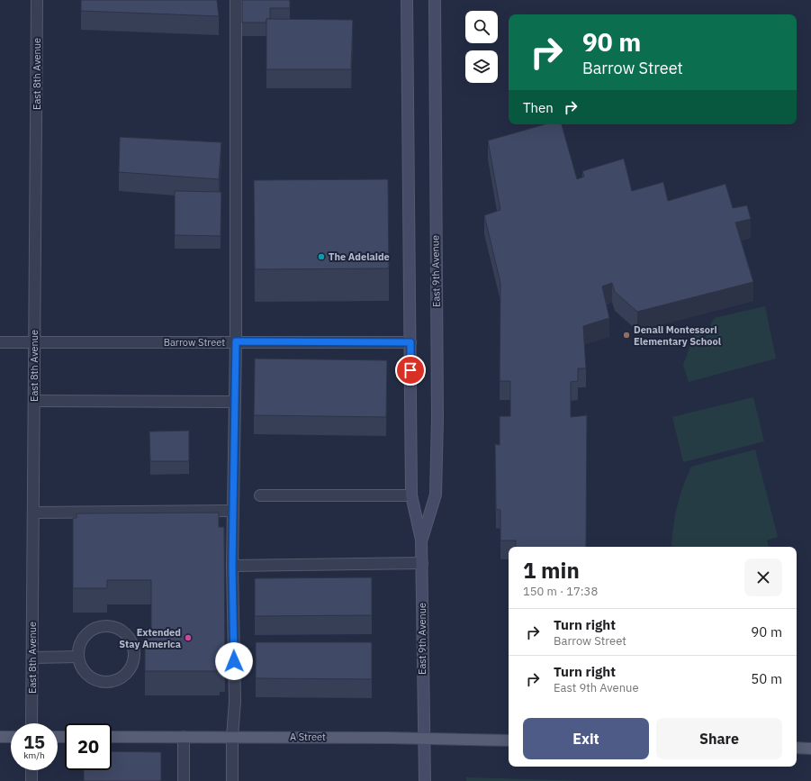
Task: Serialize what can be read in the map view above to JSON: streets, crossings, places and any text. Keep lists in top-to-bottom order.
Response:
{
  "streets": {
    "main road": ["A Street"],
    "street": ["East 8th Avenue", "East 9th Avenue", "Barrow Street"]
  },
  "crossings": [
    ["East 8th Avenue", "Barrow Street"],
    ["East 9th Avenue", "Barrow Street"],
    ["East 9th Avenue", "A Street"]
  ],
  "places": ["The Adelaide", "Denali Montessori Elementary School", "Extended Stay America"],
  "page": {
    "turn": ["90 m", "Barrow Street"],
    "then": "Then",
    "heading": ["1 min", "150 m · 17:38"],
    "list": [
      {
        "name": "Turn right",
        "note": "Barrow Street",
        "value": "90 m"
      },
      {
        "name": "Turn right",
        "note": "East 9th Avenue",
        "value": "50 m"
      }
    ],
    "buttons": ["Exit", "Share"],
    "speed": "15 km/h",
    "limit": "20"
  }
}
